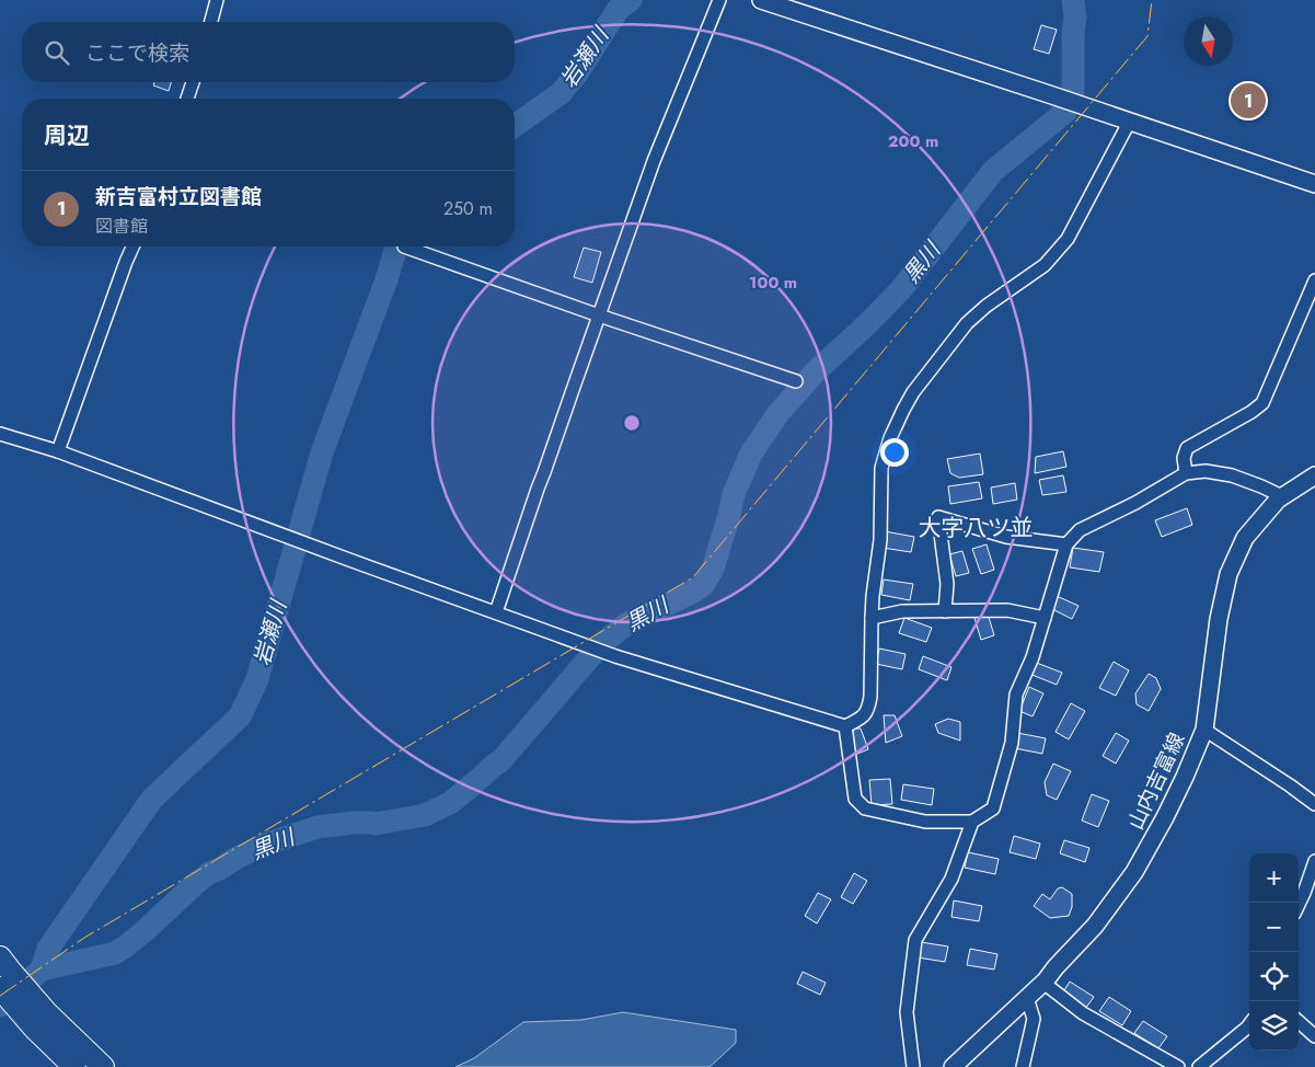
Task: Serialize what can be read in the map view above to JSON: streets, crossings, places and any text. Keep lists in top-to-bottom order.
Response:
{
  "streets": {
    "main road": ["山内吉富線"]
  },
  "districts": ["大字八ツ並"],
  "water": ["岩瀬川", "黒川"],
  "north": "bottom",
  "page": {
    "search": "ここで検索",
    "pins": "1",
    "heading": "周辺",
    "list": [
      {
        "mark": "1",
        "name": "新吉富村立図書館",
        "note": "図書館",
        "value": "250 m"
      }
    ],
    "map_buttons": ["+", "−"]
  },
  "rings": ["200 m", "100 m"]
}
